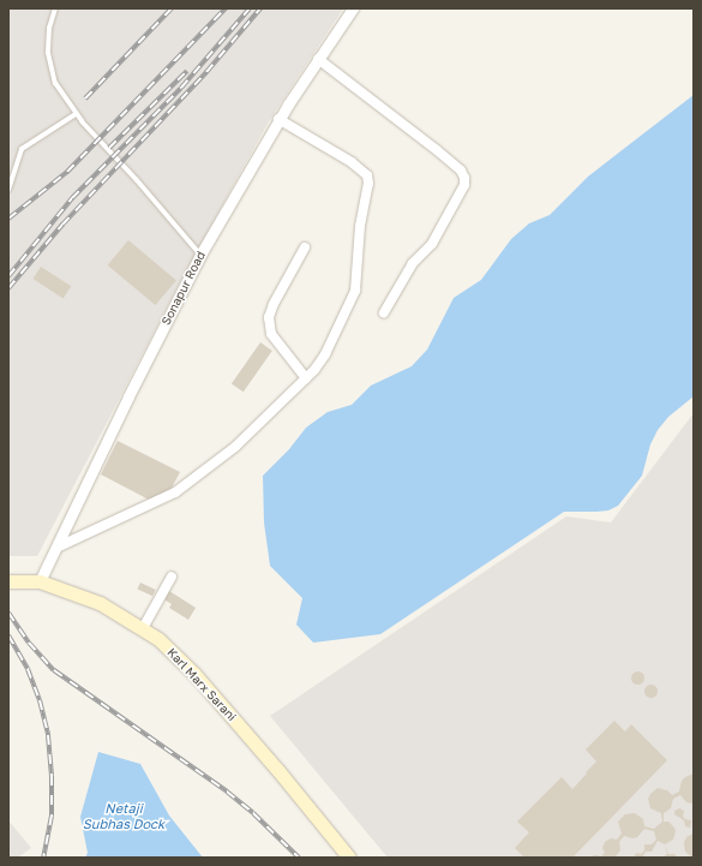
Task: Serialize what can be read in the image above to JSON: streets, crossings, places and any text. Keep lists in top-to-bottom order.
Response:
{
  "streets": {
    "main road": ["Karl Marx Sarani"],
    "street": ["Sonapur Road"]
  },
  "crossings": [
    ["Sonapur Road", "Karl Marx Sarani"]
  ],
  "water": ["Netaji Subhas Dock"]
}
